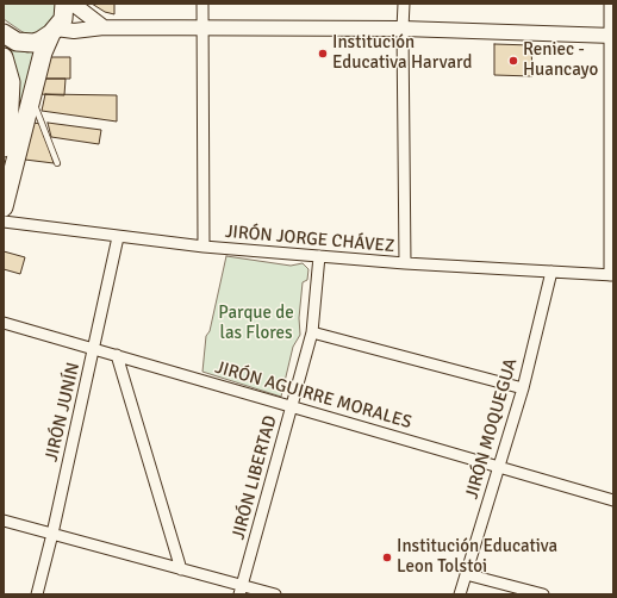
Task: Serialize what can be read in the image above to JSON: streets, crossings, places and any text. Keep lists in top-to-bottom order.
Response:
{
  "streets": {
    "street": [
      "JIRÓN JORGE CHÁVEZ",
      "JIRÓN AGUIRRE MORALES",
      "JIRÓN JUNÍN",
      "JIRÓN MOQUEGUA",
      "JIRÓN LIBERTAD"
    ]
  },
  "crossings": [
    ["JIRÓN JORGE CHÁVEZ", "JIRÓN JUNÍN"],
    ["JIRÓN JORGE CHÁVEZ", "JIRÓN MOQUEGUA"],
    ["JIRÓN JORGE CHÁVEZ", "JIRÓN LIBERTAD"],
    ["JIRÓN AGUIRRE MORALES", "JIRÓN JUNÍN"],
    ["JIRÓN AGUIRRE MORALES", "JIRÓN MOQUEGUA"],
    ["JIRÓN AGUIRRE MORALES", "JIRÓN LIBERTAD"]
  ],
  "parks": ["Parque de las Flores"],
  "places": ["Institución Educativa Harvard", "Reniec - Huancayo", "Institución Educativa Leon Tolstoi"]
}
